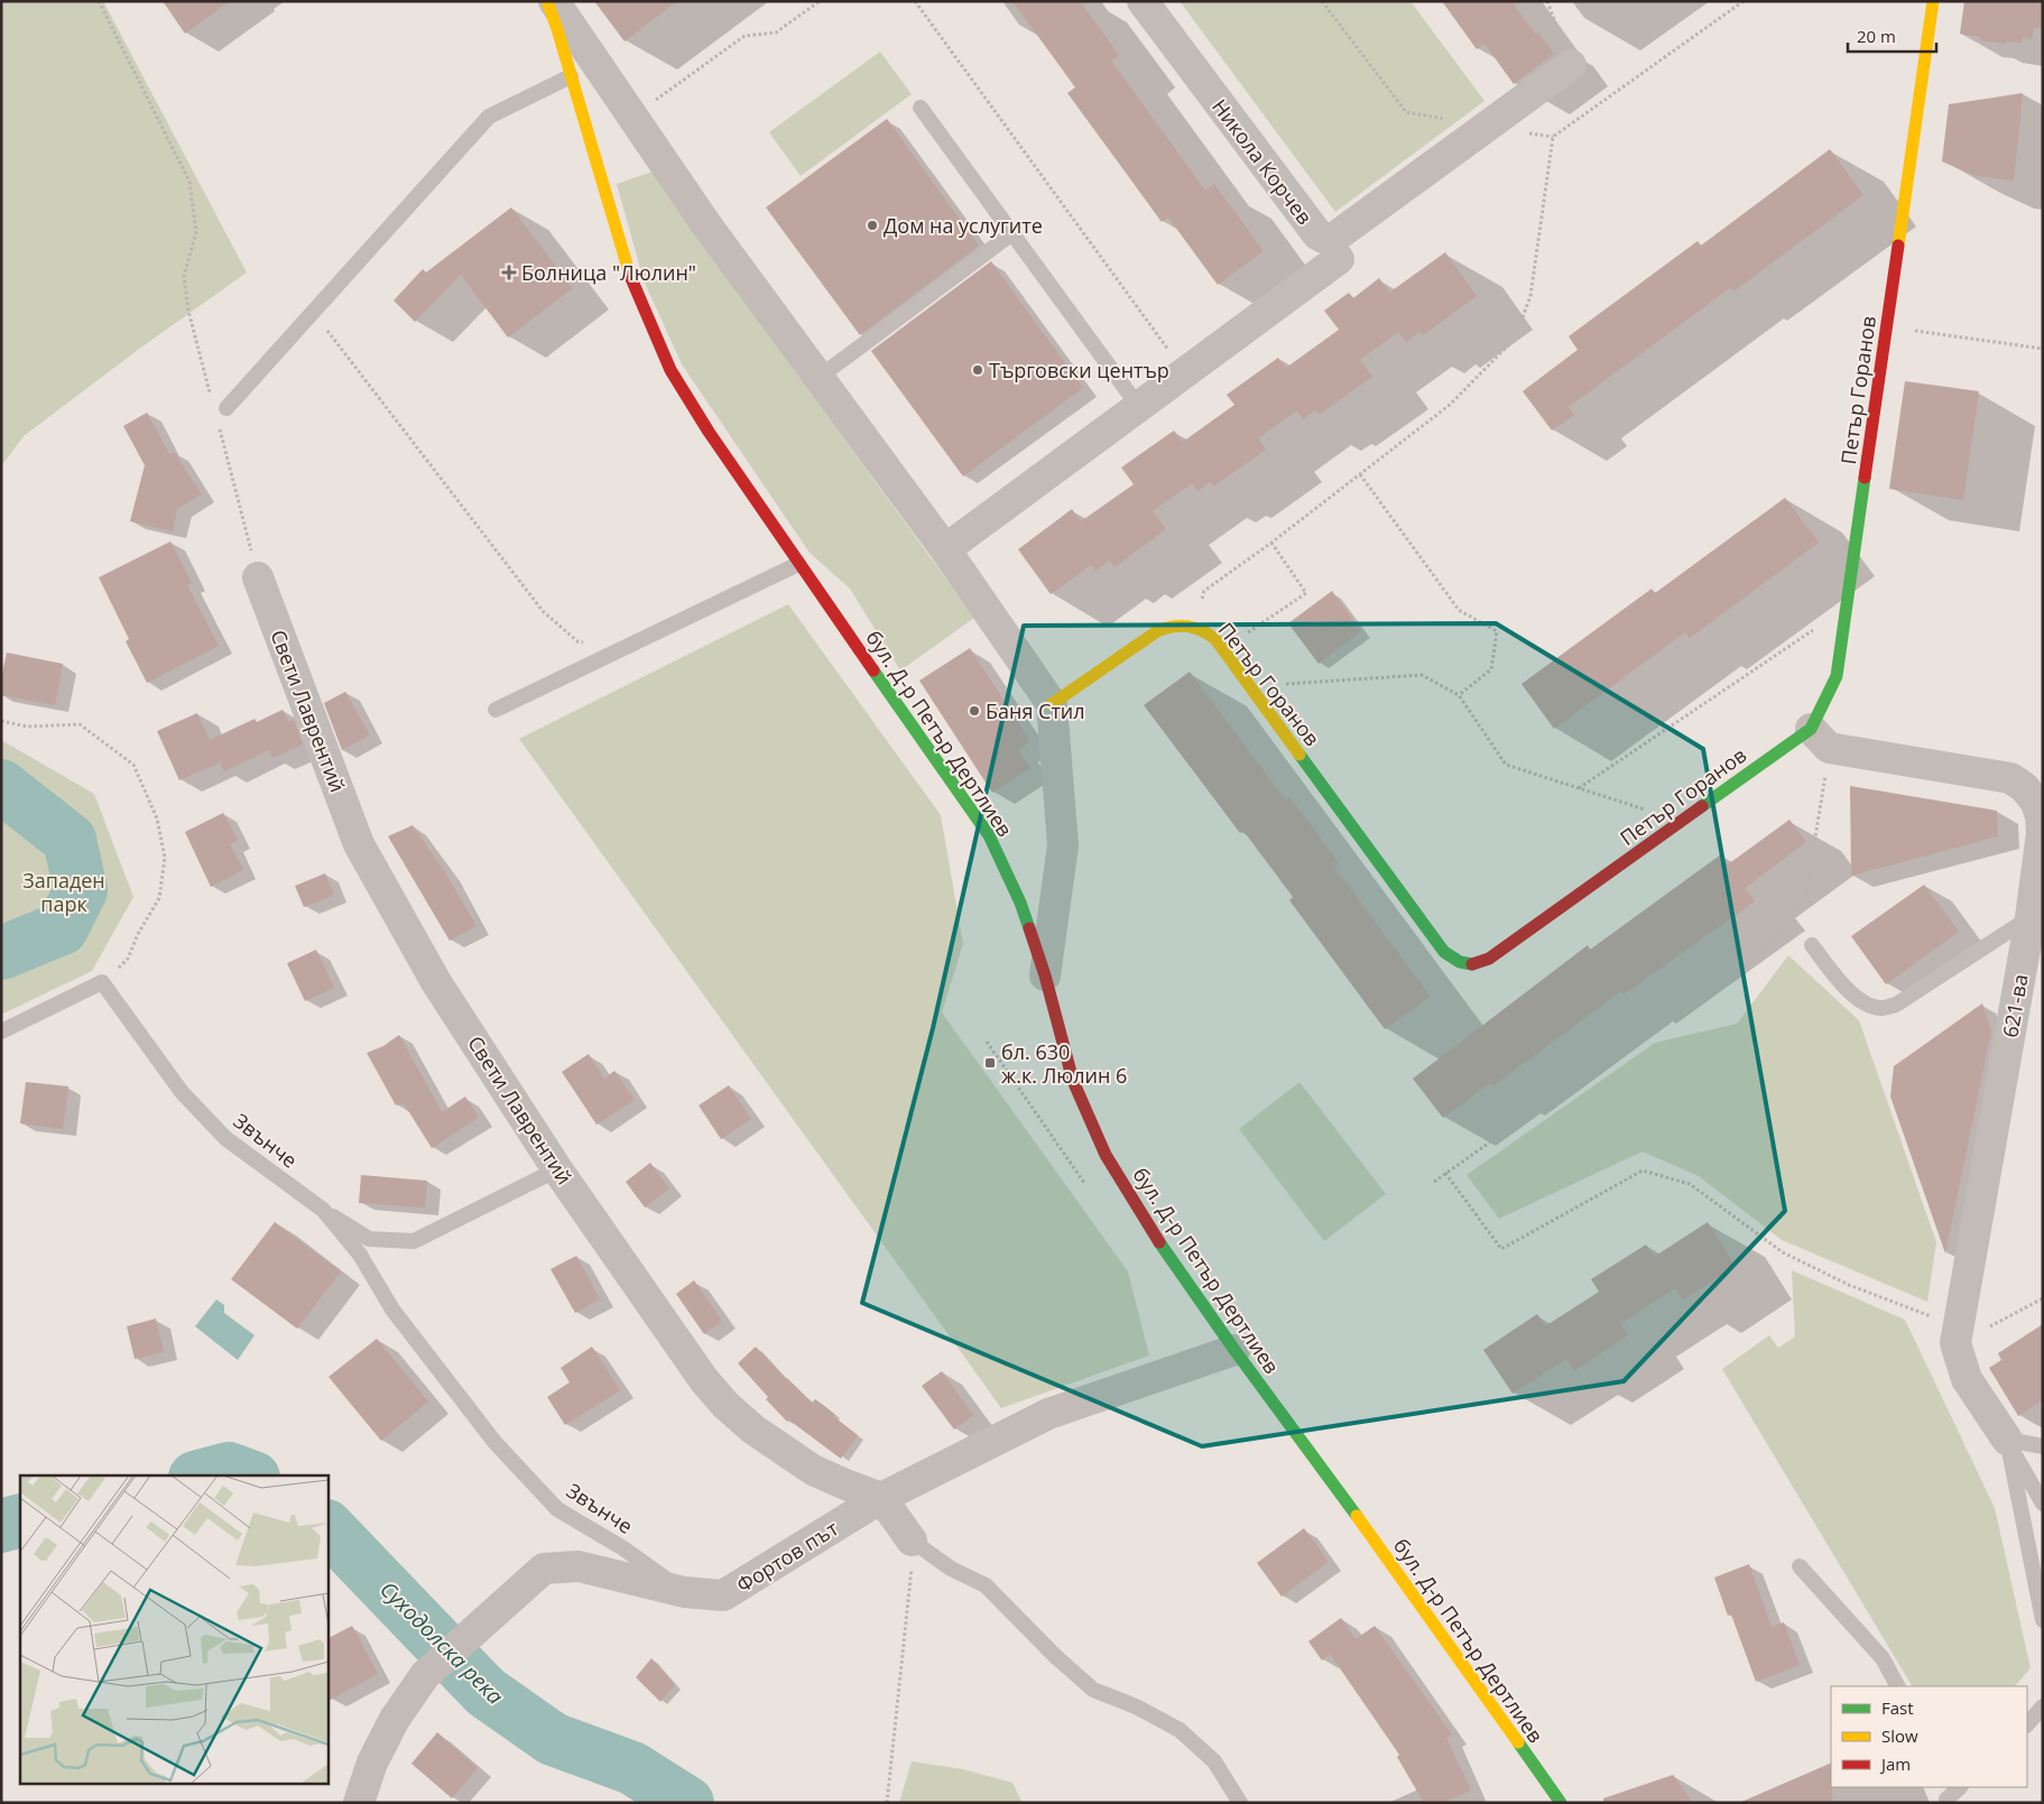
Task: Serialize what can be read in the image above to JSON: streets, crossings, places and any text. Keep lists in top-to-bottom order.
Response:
{
  "streets": {
    "main road": ["Петър Горанов", "бул. Д-р Петър Дертлиев"],
    "street": [
      "Никола Корчев",
      "Свети Лаврентий",
      "621-ва",
      "Фортов път"
    ],
    "lane": ["Звънче"]
  },
  "crossings": [
    ["Петър Горанов", "621-ва"],
    ["Свети Лаврентий", "Фортов път"],
    ["бул. Д-р Петър Дертлиев", "Фортов път"],
    ["Звънче", "Фортов път"]
  ],
  "water": ["Суходолска река"],
  "parks": ["Западен парк"],
  "places": {
    "other": ["Дом на услугите", "Търговски център", "Баня Стил"],
    "health": ["Болница \"Люлин\""],
    "transit": ["бл. 630 ж.к. Люлин 6"]
  },
  "legend": ["Fast", "Slow", "Jam"],
  "scale_bar": "20 m"
}
